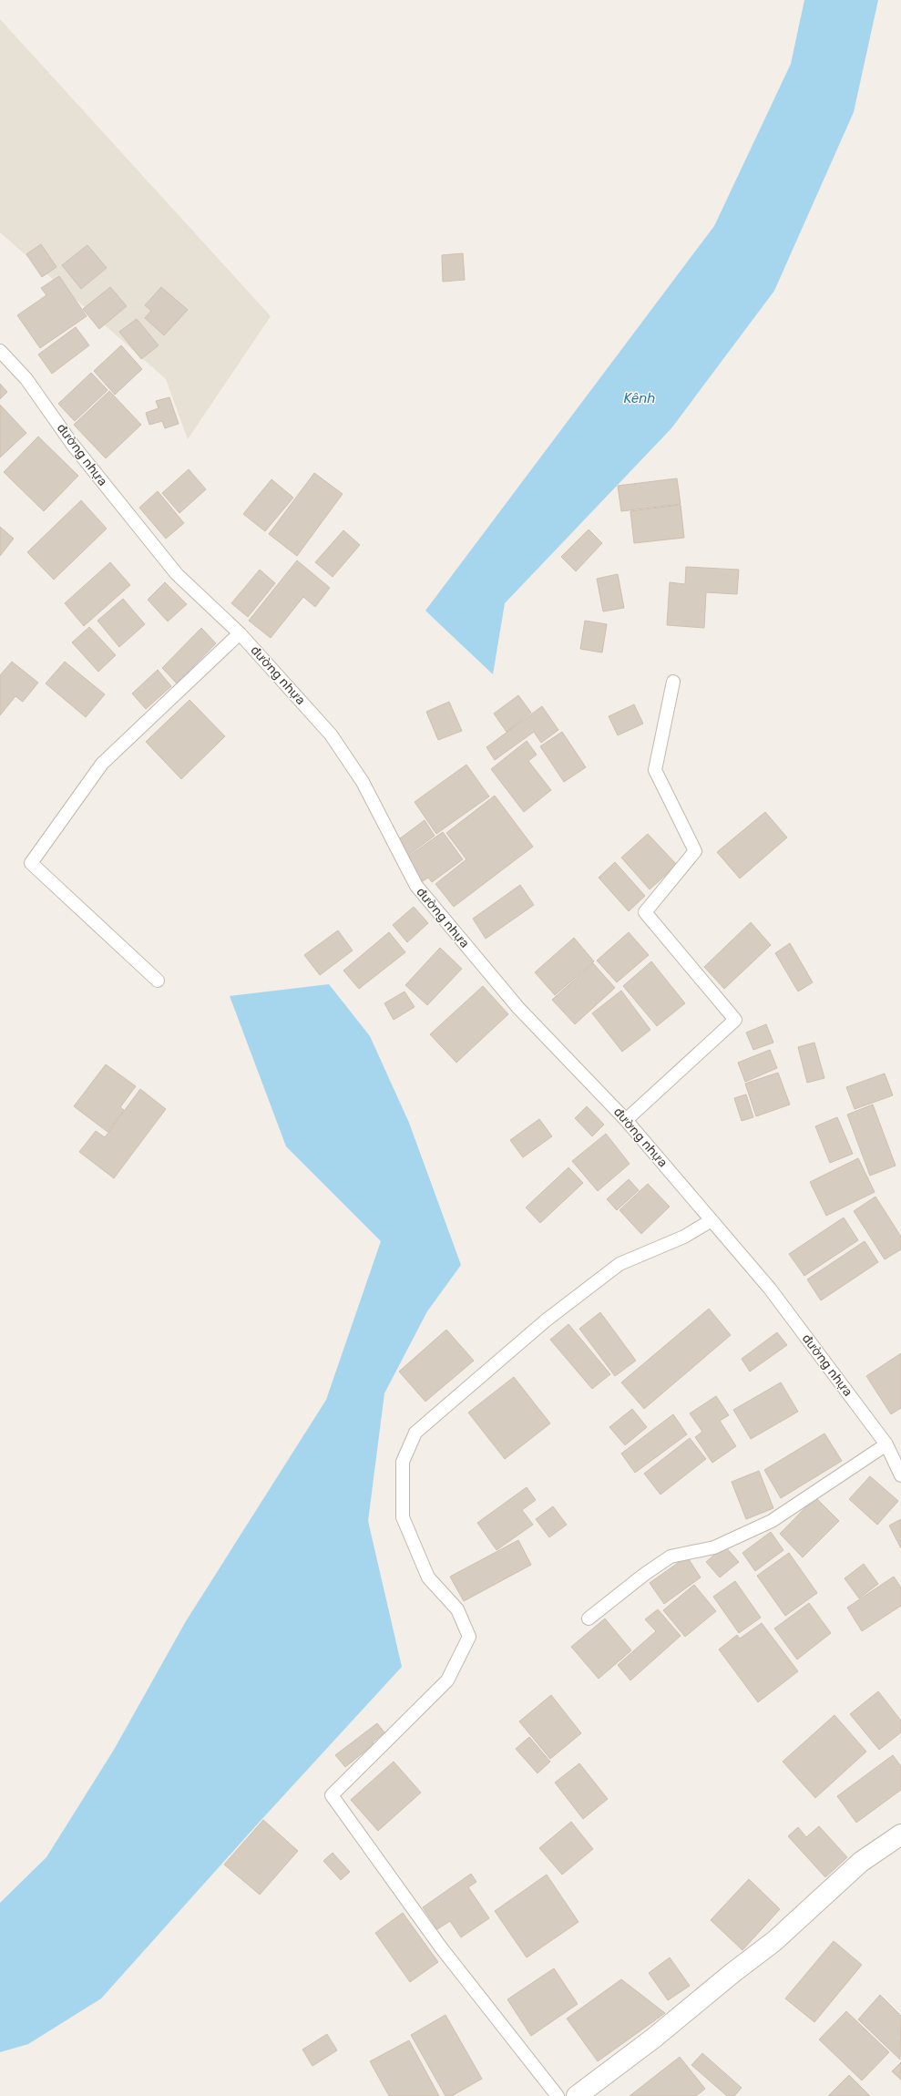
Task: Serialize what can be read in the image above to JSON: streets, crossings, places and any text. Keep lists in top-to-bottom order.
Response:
{
  "streets": {
    "lane": ["đường nhựa"]
  },
  "water": ["Kênh"]
}
